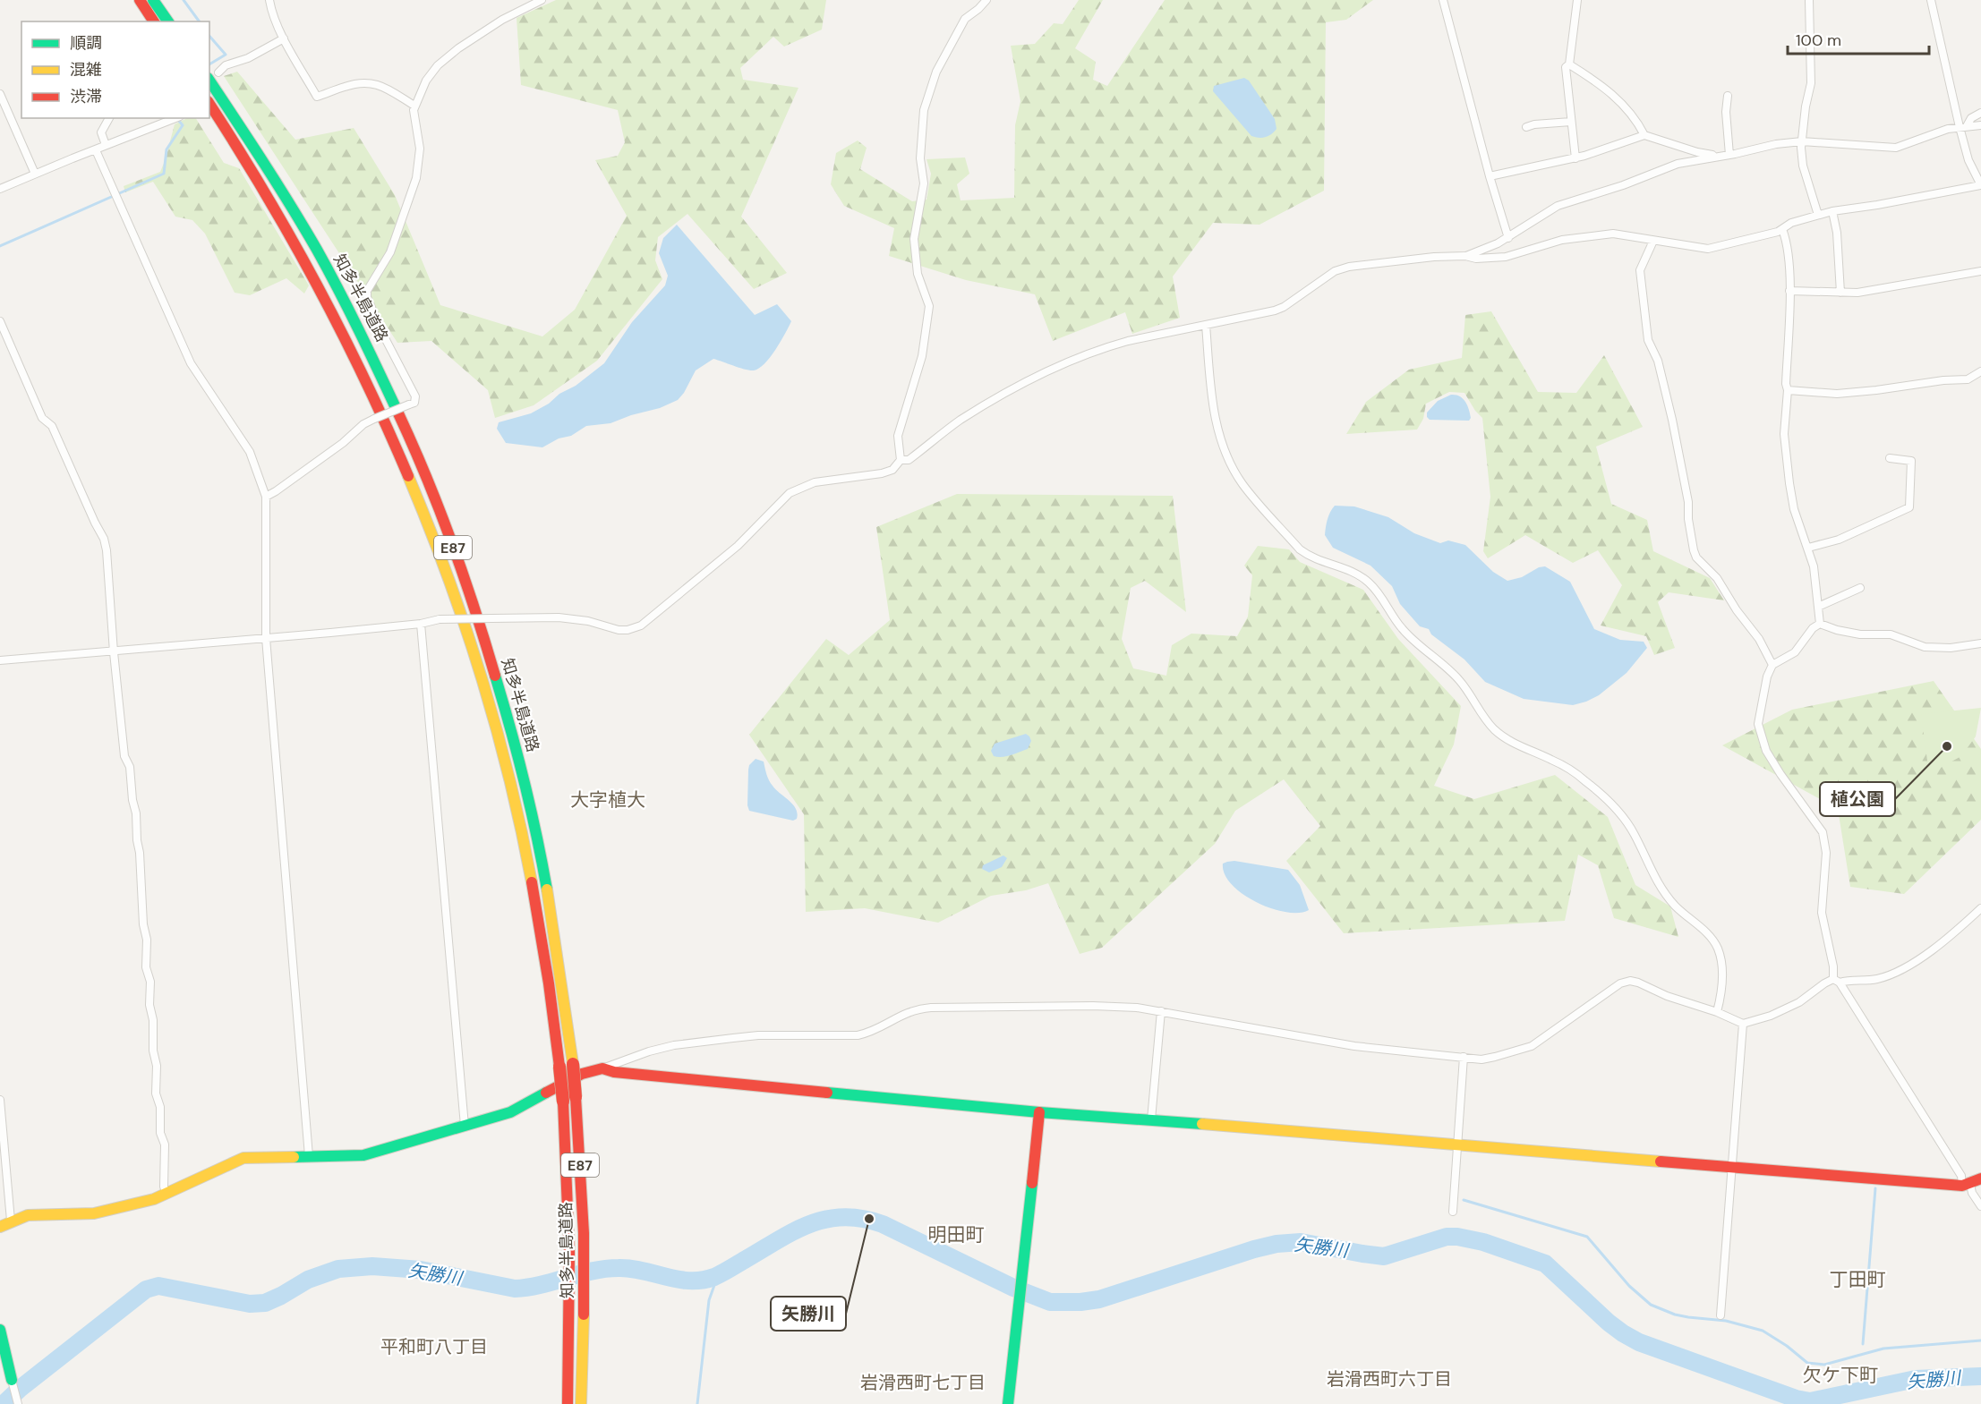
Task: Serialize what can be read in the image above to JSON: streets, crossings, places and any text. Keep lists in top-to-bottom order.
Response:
{
  "streets": {
    "main road": ["知多半島道路", "E87"]
  },
  "districts": [
    "大字植大",
    "明田町",
    "丁田町",
    "平和町八丁目",
    "欠ケ下町",
    "岩滑西町六丁目",
    "岩滑西町七丁目"
  ],
  "water": ["矢勝川"],
  "places": ["植公園", "矢勝川"],
  "legend": ["順調", "混雑", "渋滞"],
  "scale_bar": "100 m"
}
